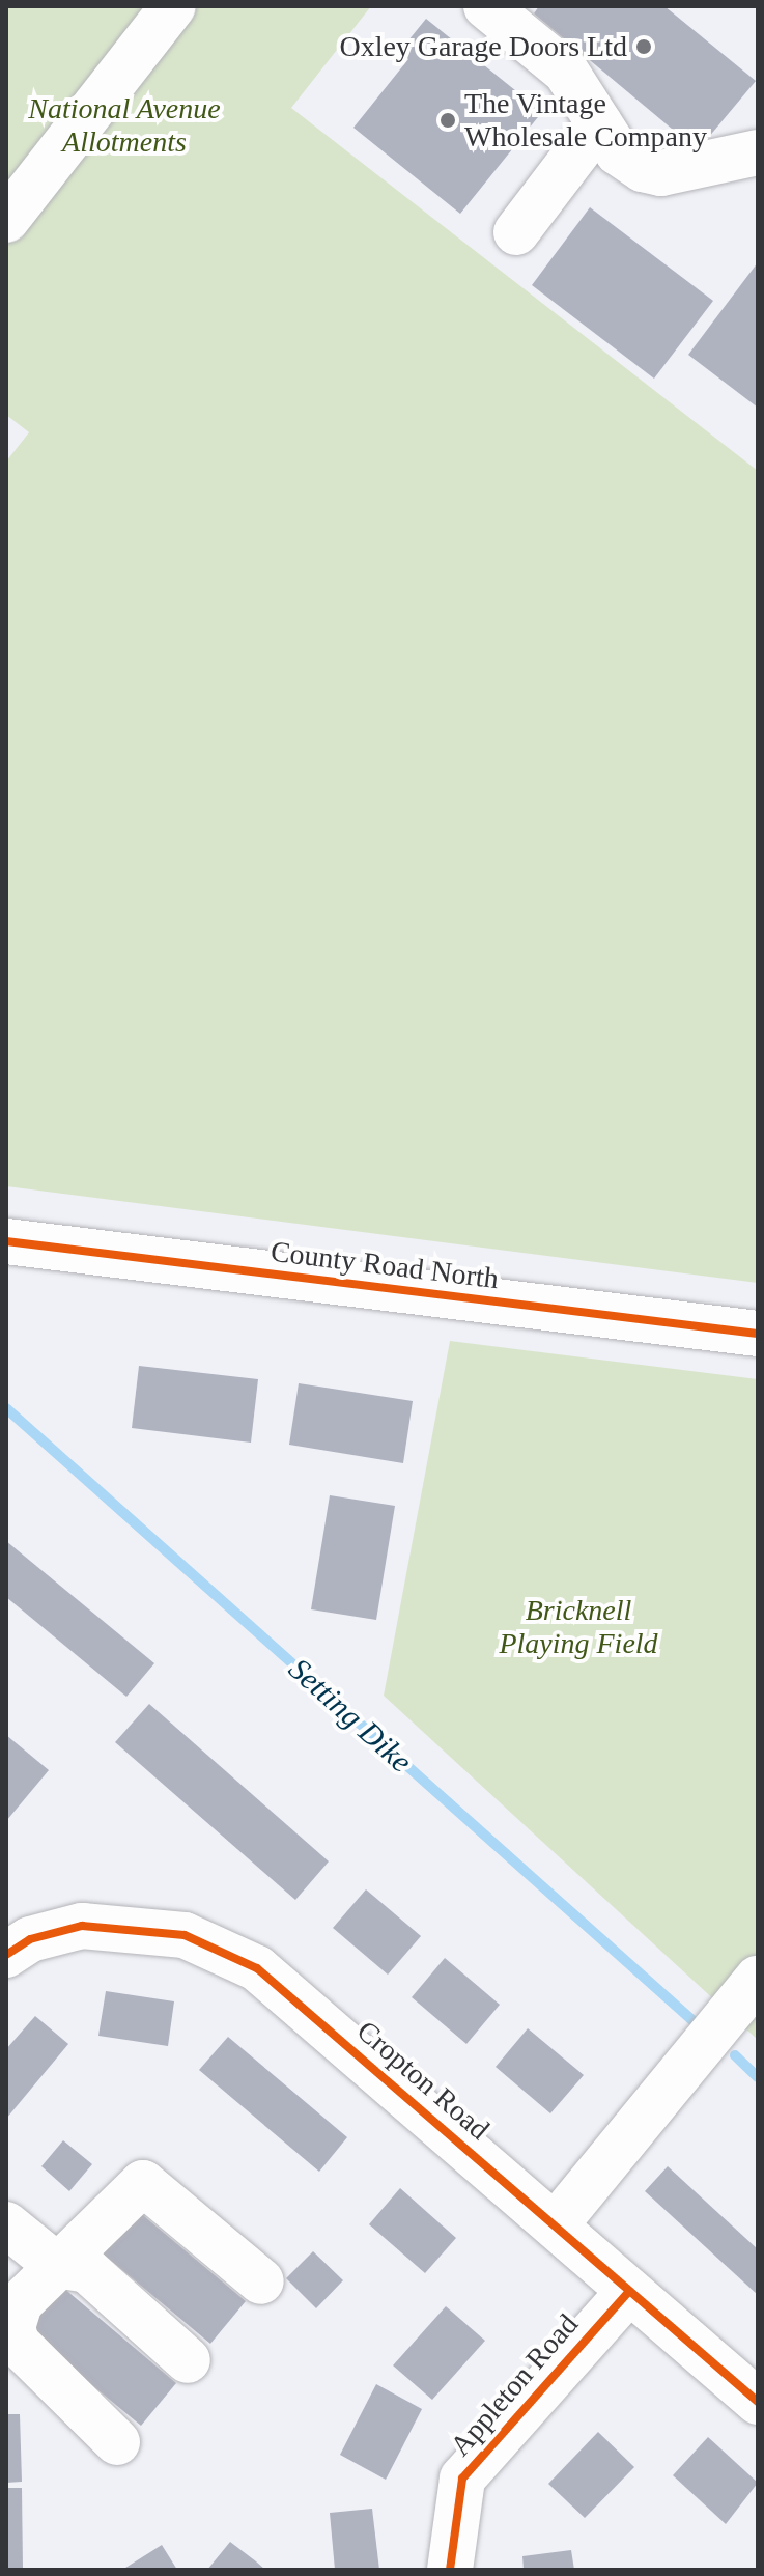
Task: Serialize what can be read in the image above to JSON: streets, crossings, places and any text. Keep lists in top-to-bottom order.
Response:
{
  "streets": {
    "street": ["County Road North", "Cropton Road", "Appleton Road"]
  },
  "crossings": [
    ["Cropton Road", "Appleton Road"]
  ],
  "water": ["Setting Dike"],
  "parks": ["National Avenue Allotments", "Bricknell Playing Field"],
  "places": ["Oxley Garage Doors Ltd", "The Vintage Wholesale Company"]
}
